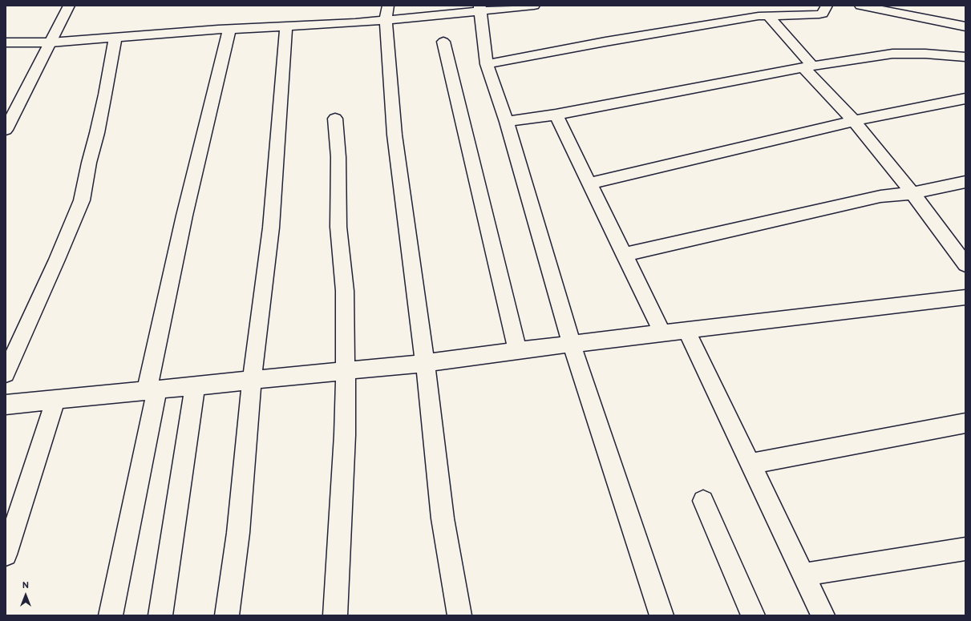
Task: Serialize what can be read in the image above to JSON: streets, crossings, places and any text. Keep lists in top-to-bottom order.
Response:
{
  "north": "top"
}
